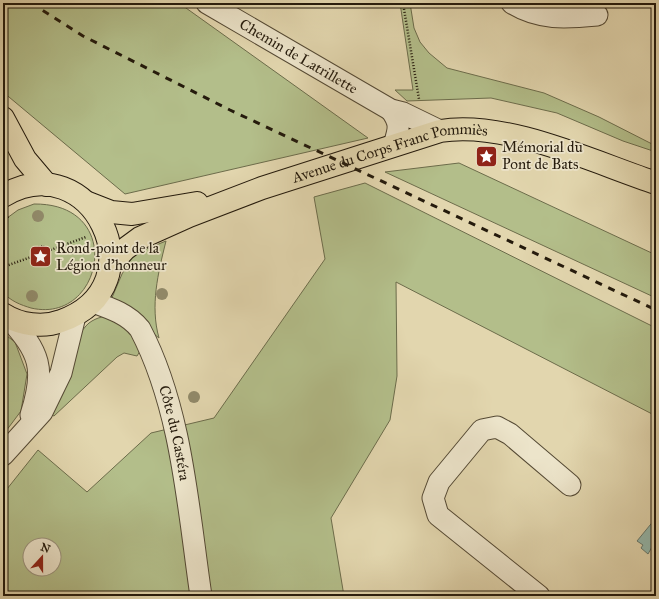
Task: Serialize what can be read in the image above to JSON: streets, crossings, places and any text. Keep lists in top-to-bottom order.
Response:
{
  "streets": {
    "main road": ["Avenue du Corps Franc Pommiès"],
    "street": ["Chemin de Latrillette", "Côte du Castéra"]
  },
  "crossings": [
    ["Chemin de Latrillette", "Avenue du Corps Franc Pommiès"]
  ],
  "places": {
    "place": ["Mémorial du Pont de Bats", "Rond-point de la Légion d'honneur"]
  },
  "north": "top"
}
